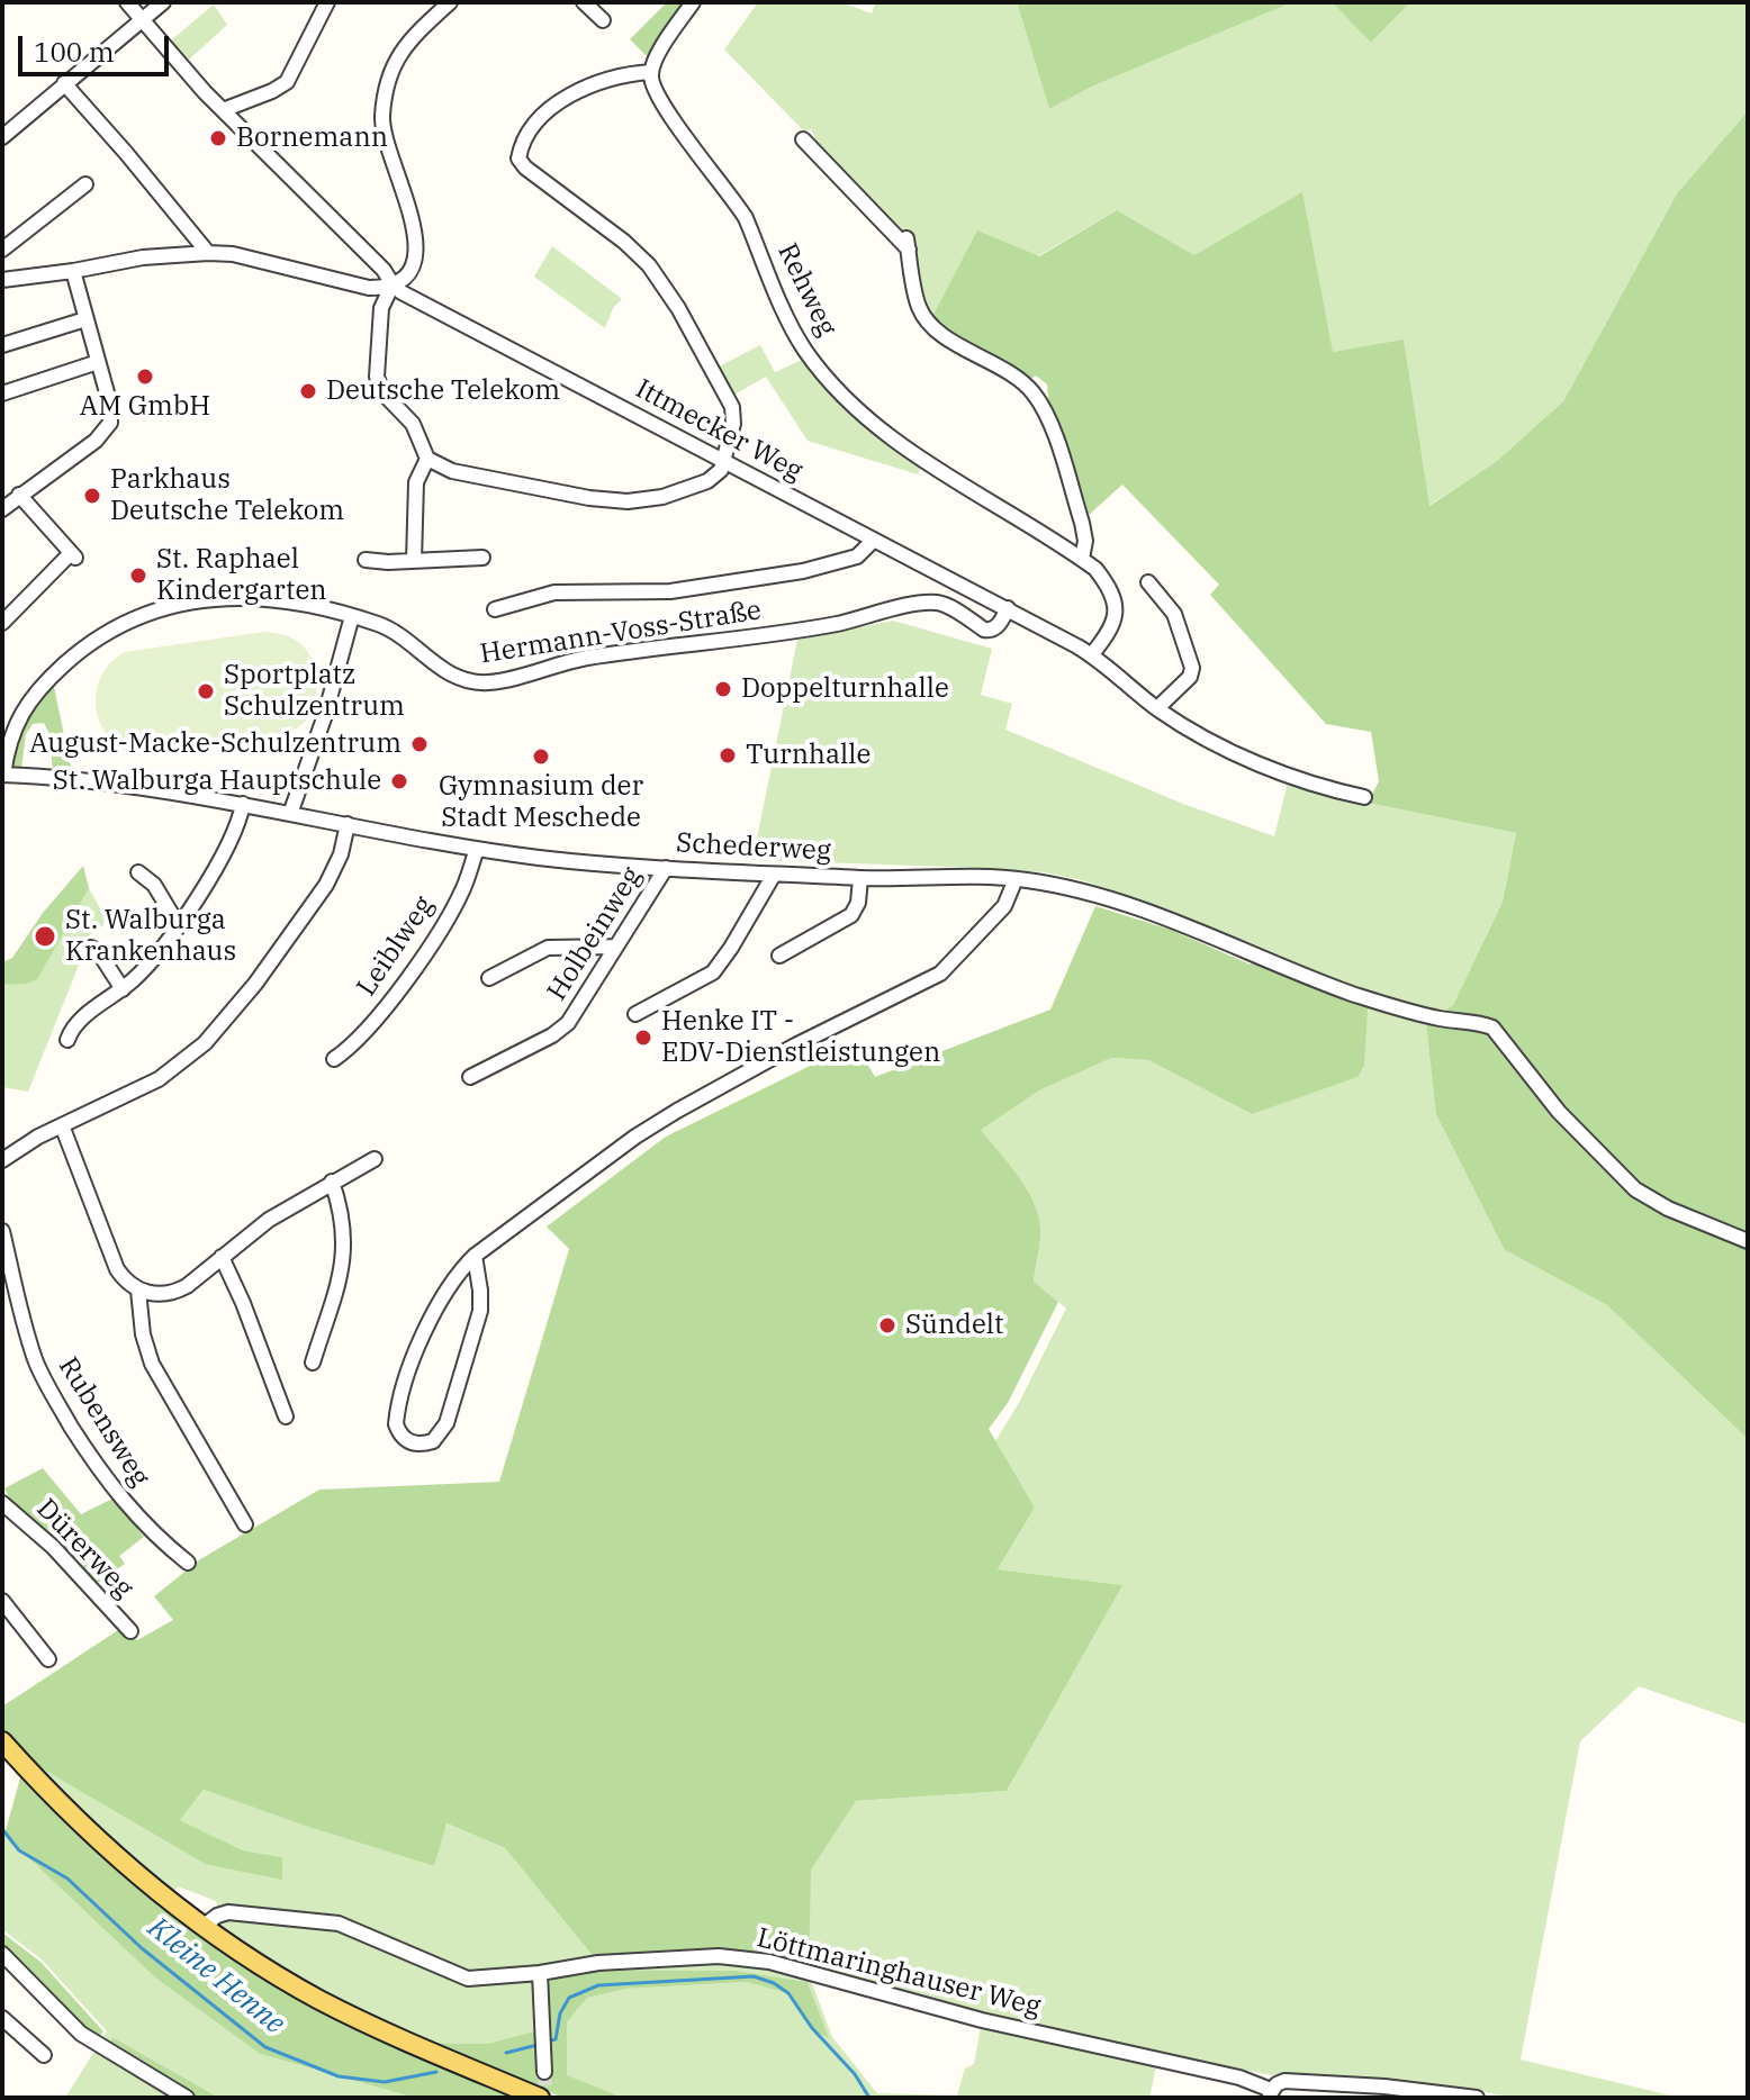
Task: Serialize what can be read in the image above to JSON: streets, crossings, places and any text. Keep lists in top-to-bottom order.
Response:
{
  "streets": {
    "street": [
      "Rehweg",
      "Ittmecker Weg",
      "Hermann-Voss-Straße",
      "Schederweg",
      "Holbeinweg",
      "Leiblweg",
      "Rubensweg",
      "Dürerweg",
      "Löttmaringhauser Weg"
    ]
  },
  "crossings": [
    ["Rehweg", "Ittmecker Weg"],
    ["Ittmecker Weg", "Hermann-Voss-Straße"],
    ["Hermann-Voss-Straße", "Schederweg"],
    ["Schederweg", "Holbeinweg"],
    ["Schederweg", "Leiblweg"]
  ],
  "water": ["Kleine Henne"],
  "places": [
    "Bornemann",
    "AM GmbH",
    "Deutsche Telekom",
    "Parkhaus Deutsche Telekom",
    "St. Raphael Kindergarten",
    "Doppelturnhalle",
    "Sportplatz Schulzentrum",
    "August-Macke-Schulzentrum",
    "Turnhalle",
    "Gymnasium der Stadt Meschede",
    "St. Walburga Hauptschule",
    "St. Walburga Krankenhaus",
    "Henke IT - EDV-Dienstleistungen",
    "Sündelt"
  ],
  "scale_bar": "100 m"
}
